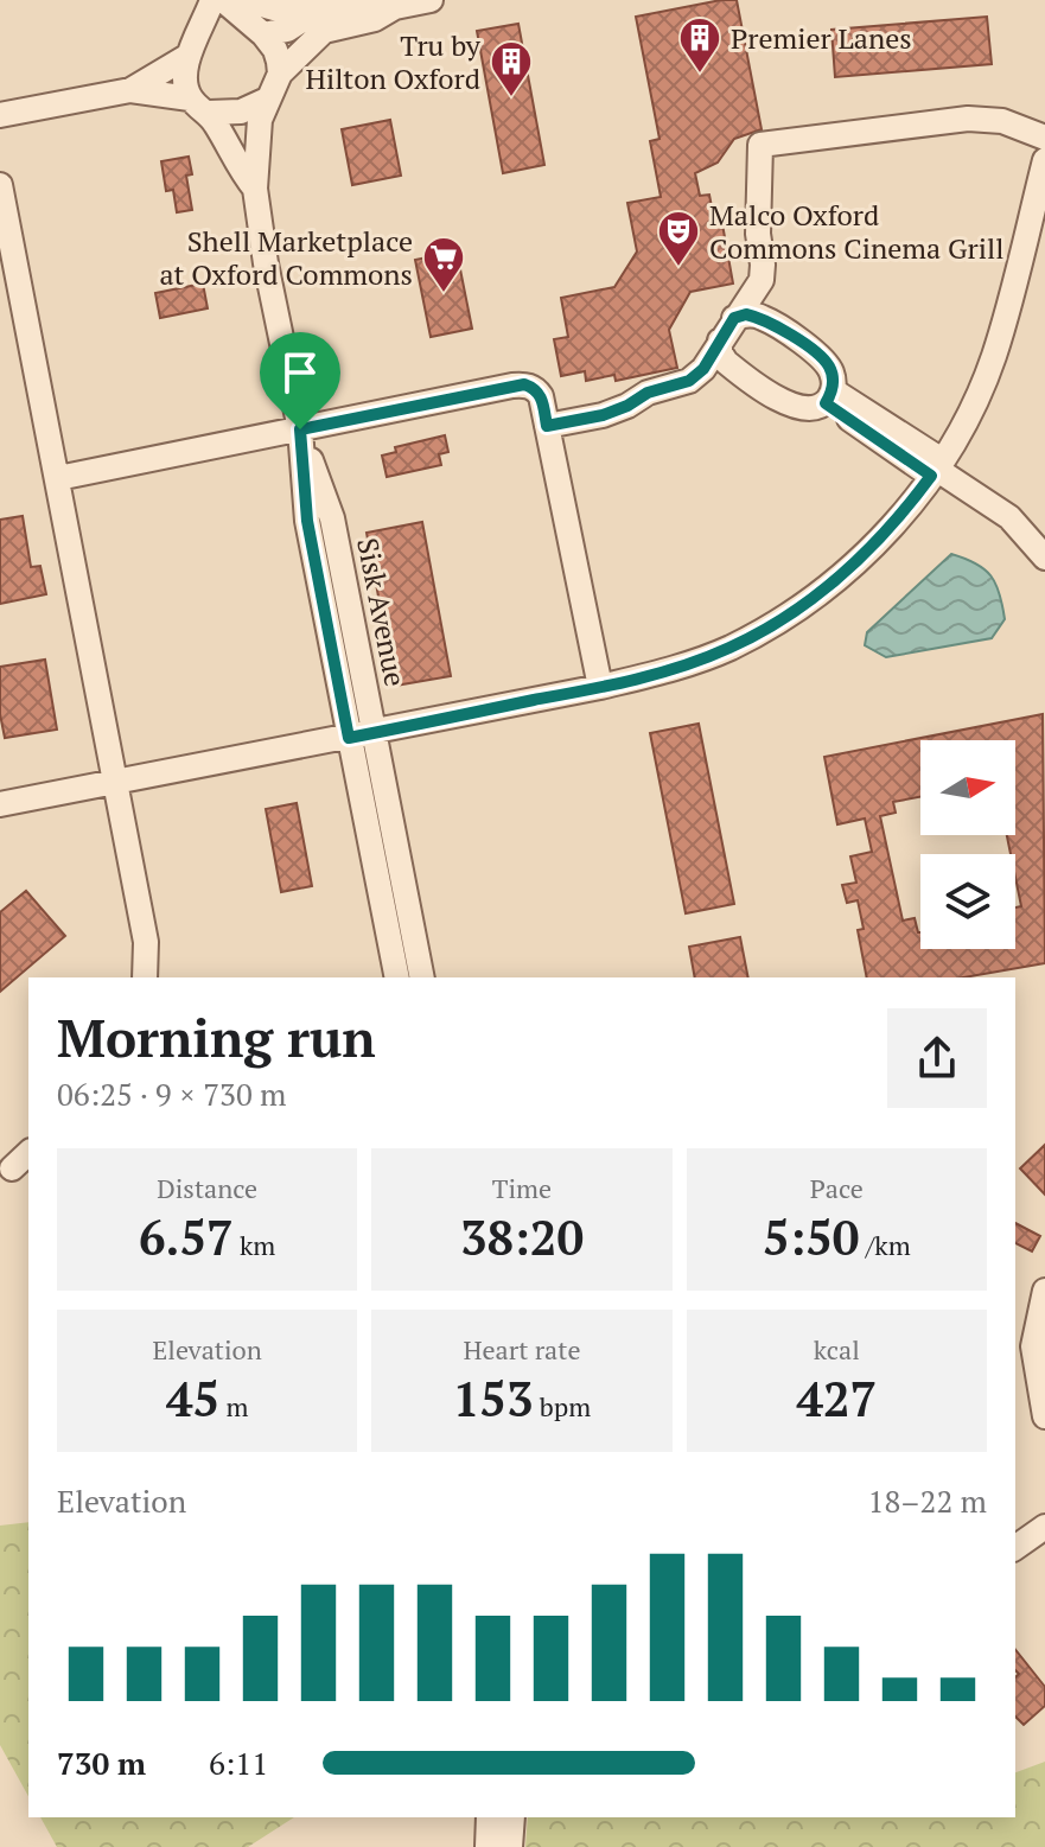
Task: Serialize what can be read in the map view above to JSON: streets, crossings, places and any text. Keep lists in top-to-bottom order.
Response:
{
  "streets": {
    "street": ["Sisk Avenue"]
  },
  "places": {
    "building": ["Premier Lanes", "Tru by Hilton Oxford"],
    "theatre": ["Malco Oxford Commons Cinema Grill"],
    "supermarket": ["Shell Marketplace at Oxford Commons"]
  },
  "north": "right",
  "page": {
    "heading": ["Morning run", "06:25 · 9 × 730 m"],
    "stats": [
      ["Distance", "6.57 km"],
      ["Time", "38:20"],
      ["Pace", "5:50 /km"],
      ["Elevation", "45 m"],
      ["Heart rate", "153 bpm"],
      ["kcal", "427"]
    ],
    "chart": ["Elevation", "18–22 m"],
    "list": [
      {
        "name": "730 m",
        "note": "6:11"
      }
    ]
  }
}
